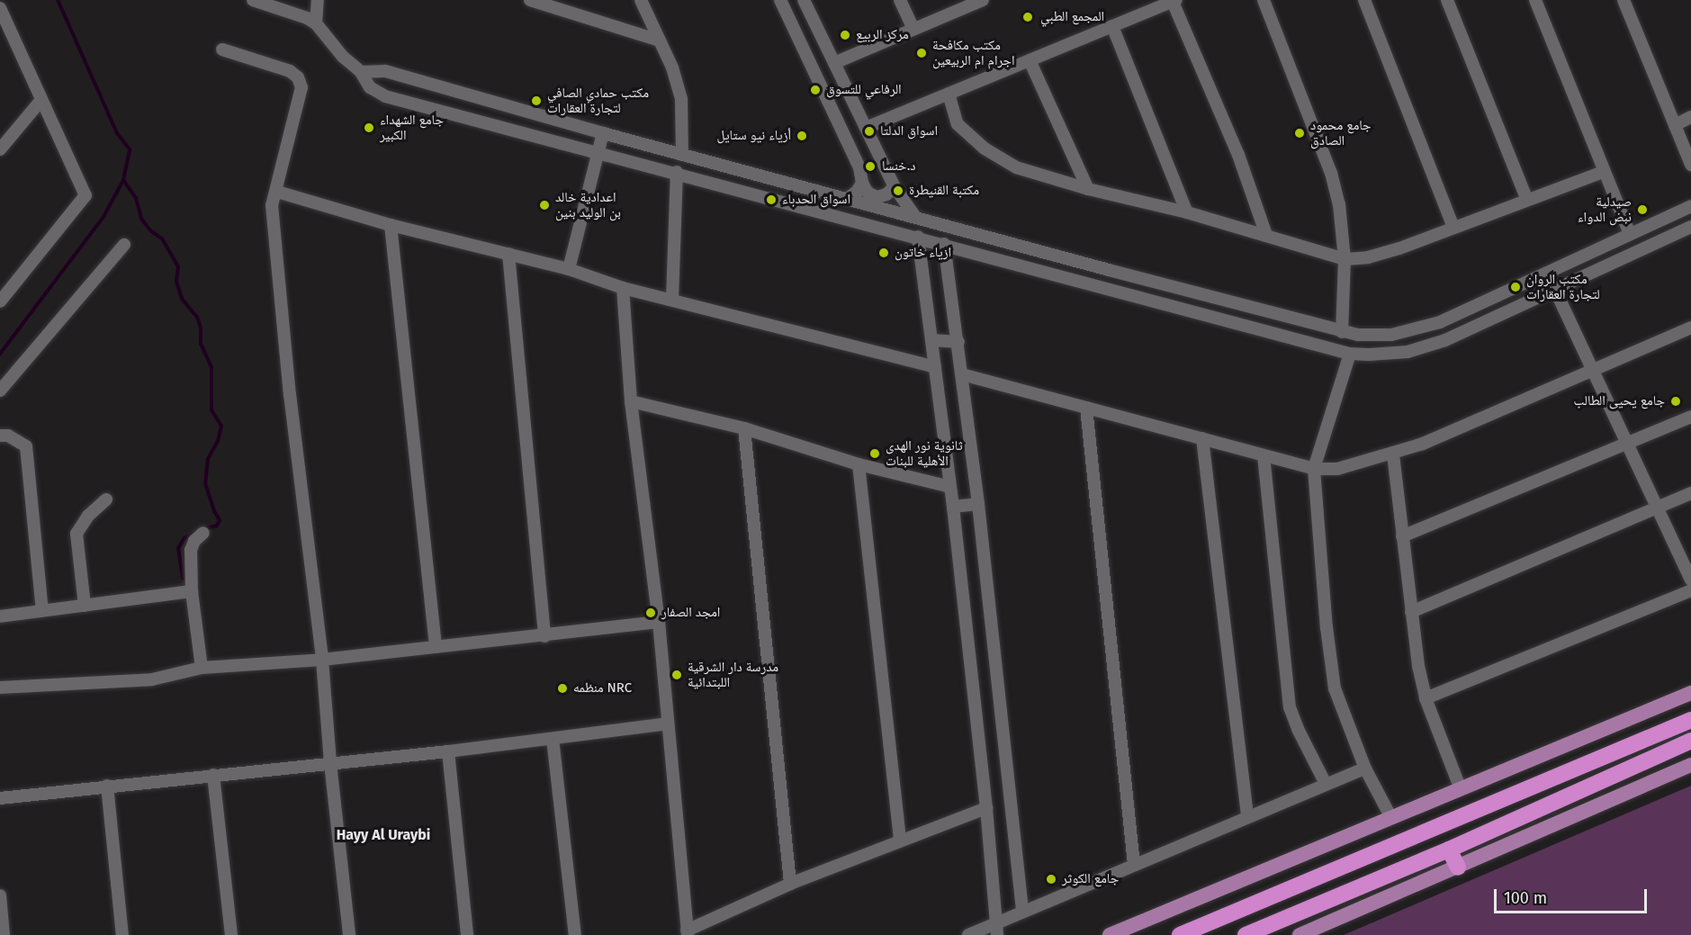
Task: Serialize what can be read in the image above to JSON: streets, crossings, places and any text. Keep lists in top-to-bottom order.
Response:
{
  "districts": ["Hayy Al Uraybi"],
  "places": [
    "المجمع الطبي",
    "مركز الربيع",
    "مكتب مكافحة اجرام ام الربيعين",
    "الرفاعي للتسوق",
    "مكتب حمادي الصافي لتجارة العقارات",
    "جامع الشهداء الكبير",
    "اسواق الدلتا",
    "جامع محمود الصادق",
    "أزياء نيو ستايل",
    "د.خنسا",
    "مكتبة القنيطرة",
    "اسواق الحدباء",
    "اعدادية خالد بن الوليد بنين",
    "صيدلية نبض الدواء",
    "ازياء خاتون",
    "مكتب الروان لتجارة العقارات",
    "جامع يحيى الطالب",
    "ثانوية نور الهدى الأهلية للبنات",
    "امجد الصفار",
    "مدرسة دار الشرقية اللبتدائية",
    "منظمه NRC",
    "جامع الكوثر"
  ],
  "scale_bar": "100 m"
}
